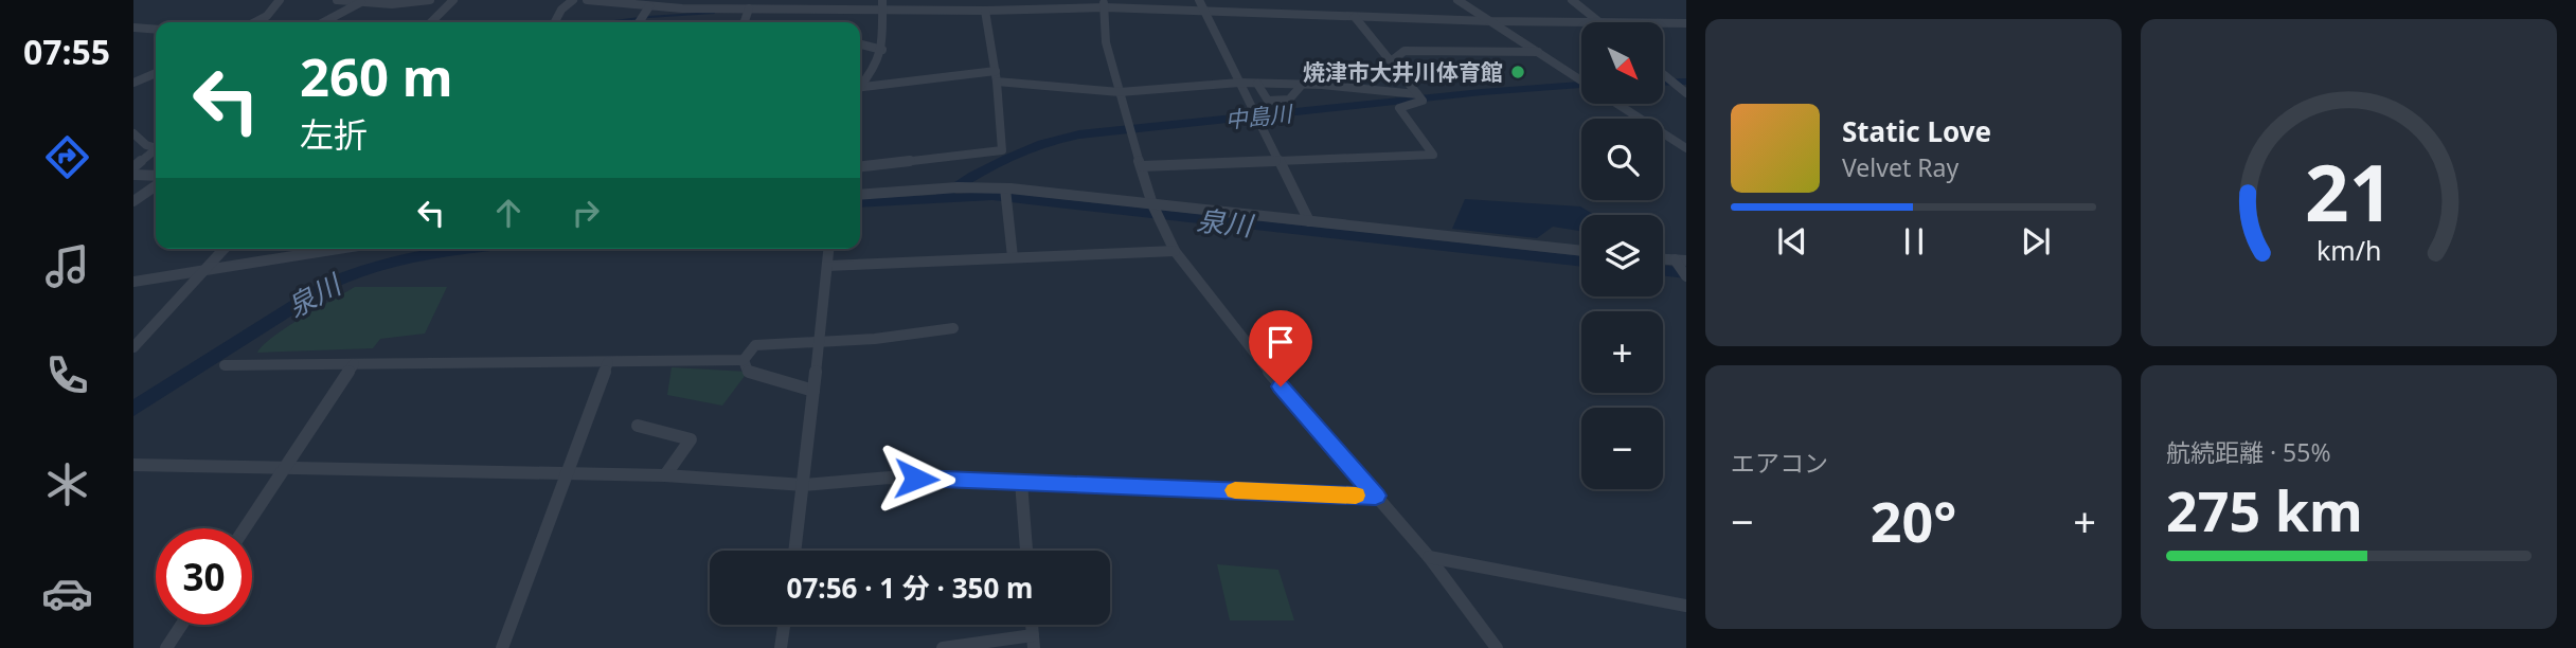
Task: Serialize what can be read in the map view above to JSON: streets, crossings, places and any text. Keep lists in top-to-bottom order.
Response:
{
  "water": ["中島川", "泉川"],
  "places": ["焼津市大井川体育館"],
  "north": "bottom right",
  "page": {
    "tabs": "07:55",
    "map_buttons": ["+", "−"],
    "turn": ["260 m", "左折"],
    "song": ["Static Love", "Velvet Ray"],
    "tile": [
      "エアコン",
      ["航続距離 · 55%", "275 km"]
    ],
    "heat": ["−", "20°", "+"],
    "limit": "30",
    "trip": "07:56 · 1 分 · 350 m",
    "gauge": ["21", "km/h"]
  }
}
